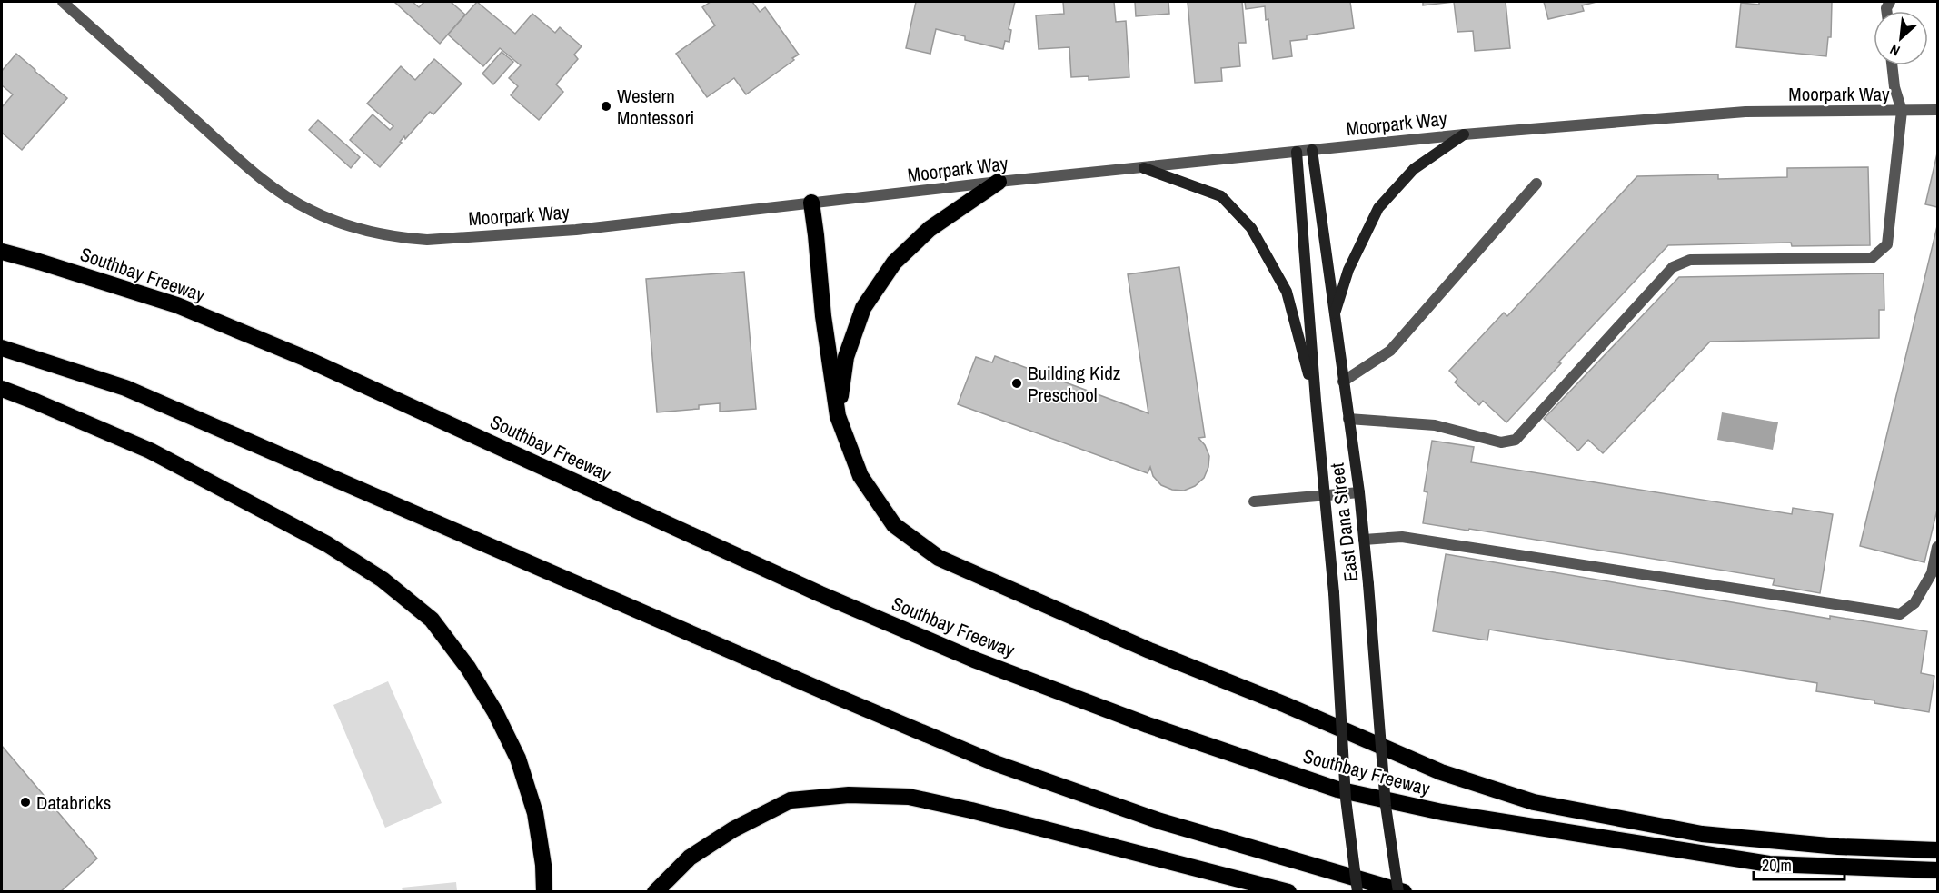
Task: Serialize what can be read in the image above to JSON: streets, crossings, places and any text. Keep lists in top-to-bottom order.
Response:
{
  "streets": {
    "highway": ["Southbay Freeway"],
    "main road": ["East Dana Street"],
    "street": ["Moorpark Way"]
  },
  "crossings": [
    ["Moorpark Way", "East Dana Street"]
  ],
  "places": ["Western Montessori", "Building Kidz Preschool", "Databricks"],
  "scale_bar": "20 m",
  "north": "bottom left"
}
